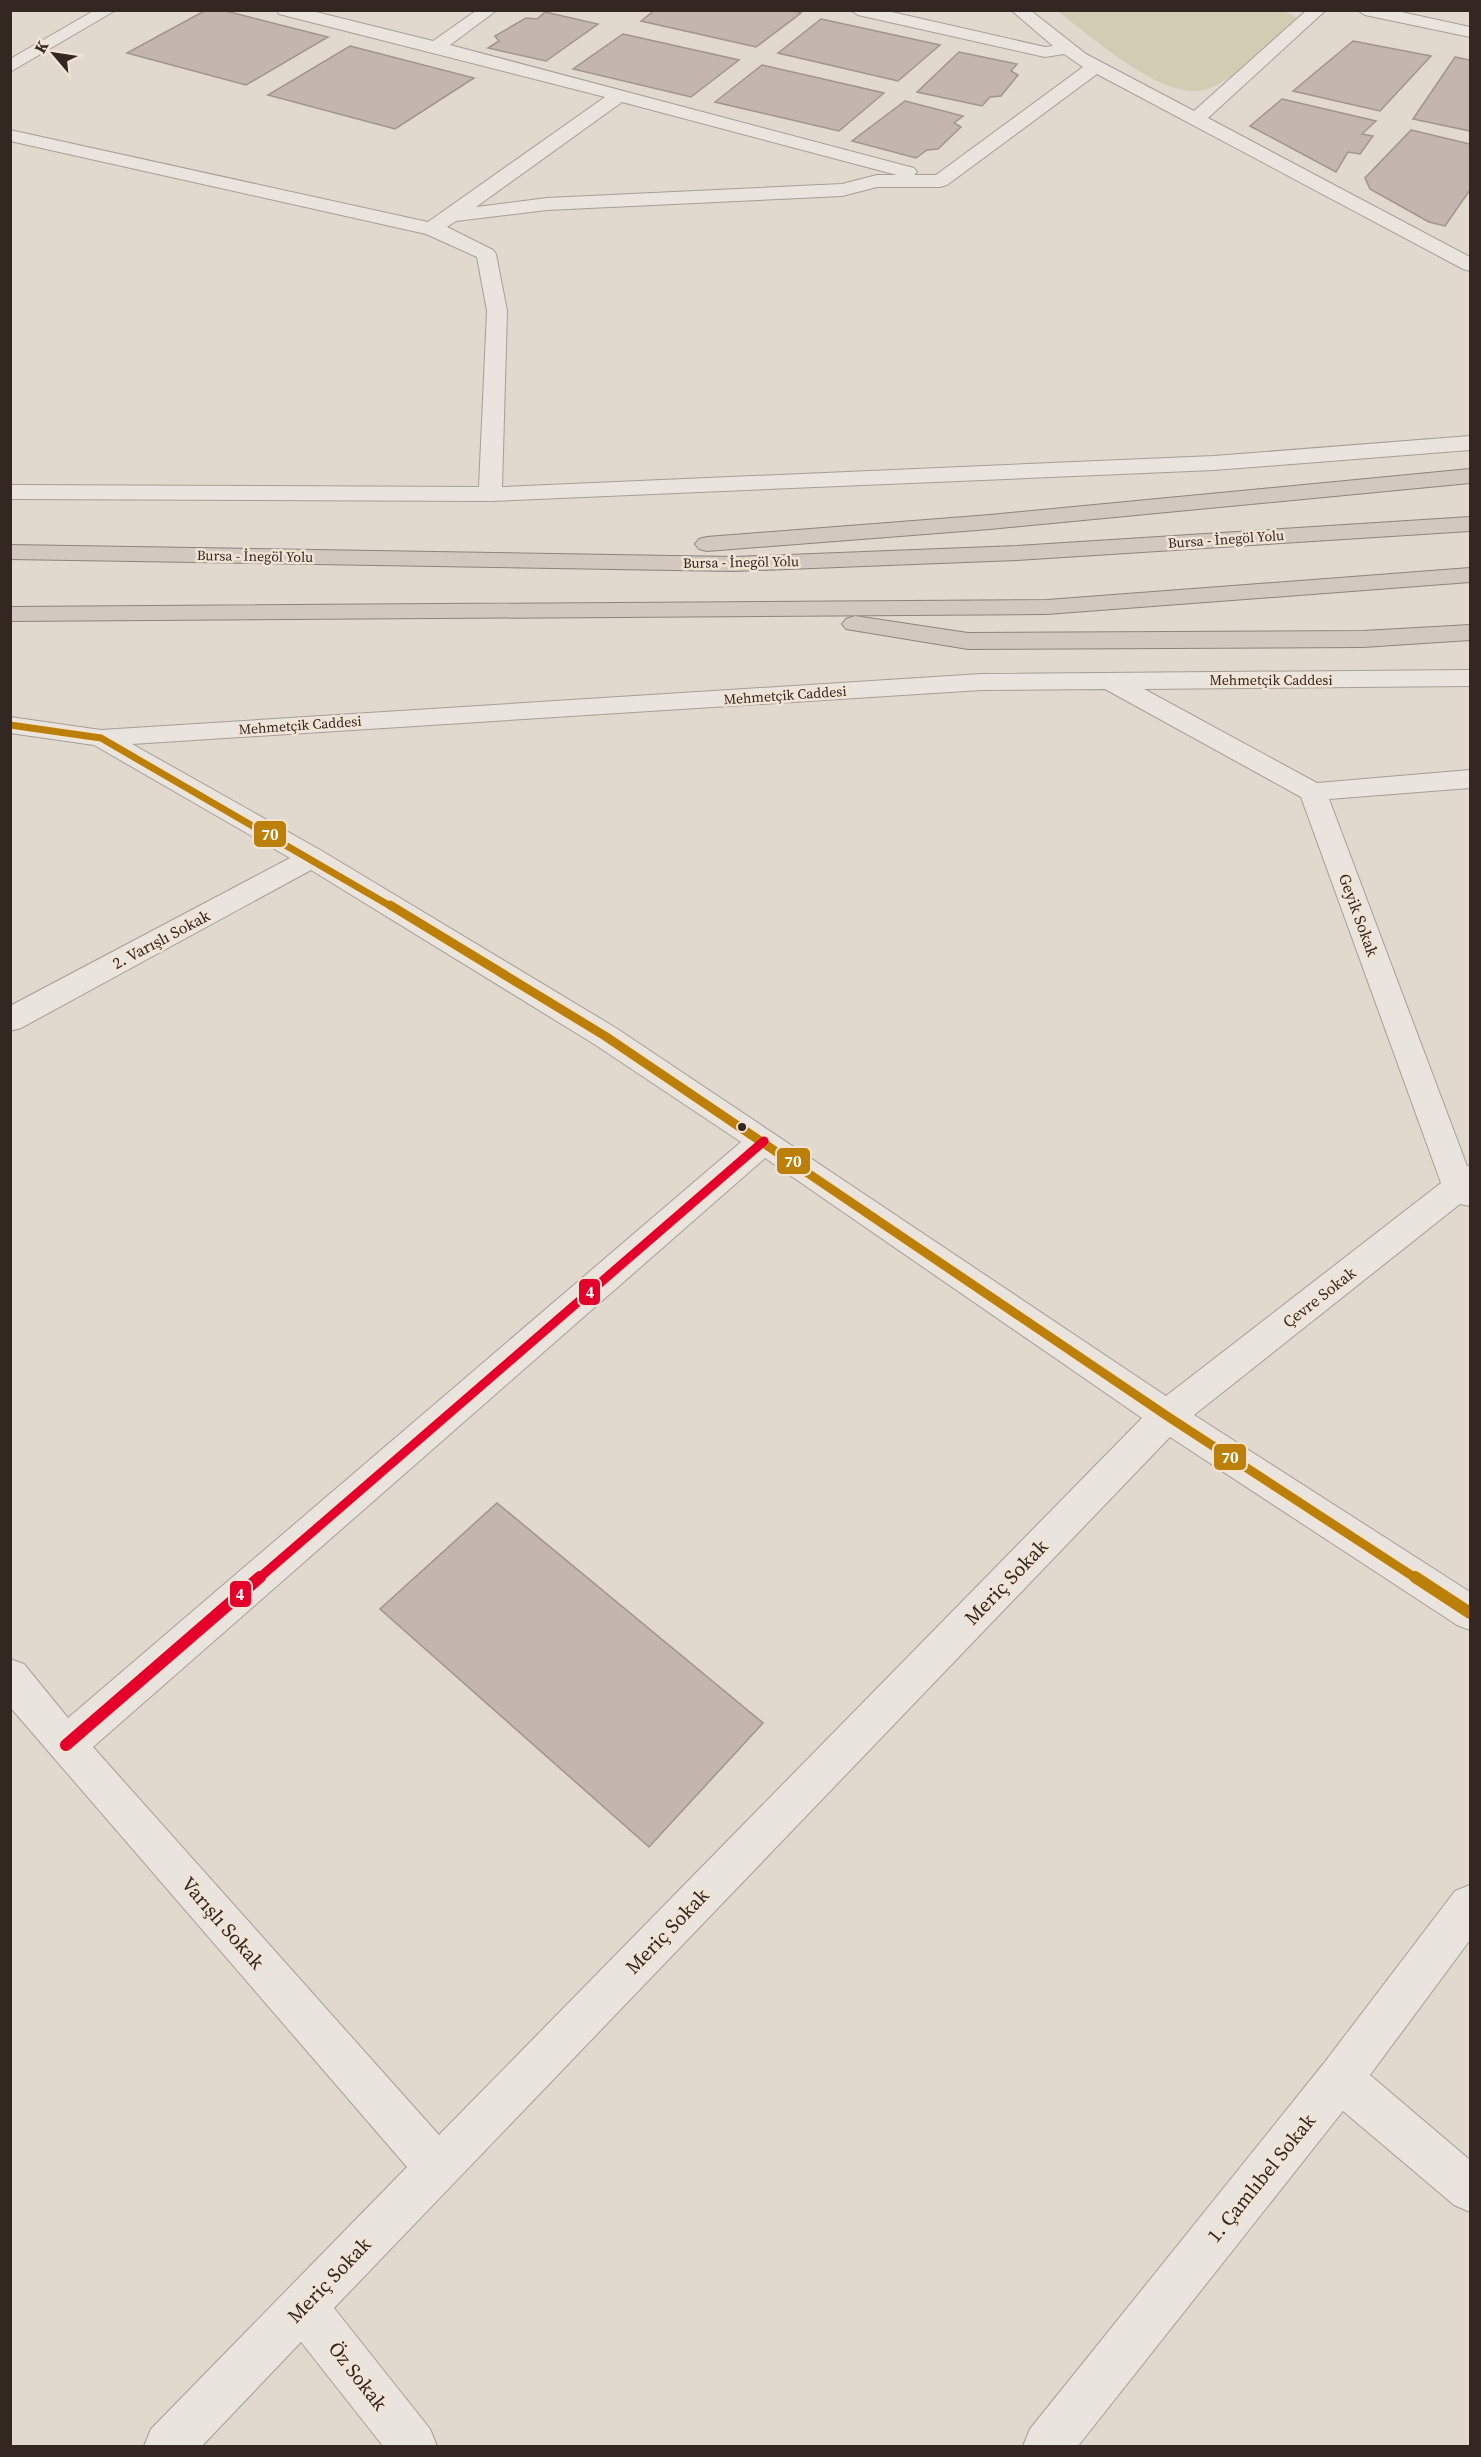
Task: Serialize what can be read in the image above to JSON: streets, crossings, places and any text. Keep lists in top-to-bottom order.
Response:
{
  "streets": {
    "highway": ["Bursa - İnegöl Yolu"],
    "street": [
      "Mehmetçik Caddesi",
      "Geyik Sokak",
      "2. Varışlı Sokak",
      "Çevre Sokak",
      "Meriç Sokak",
      "Varışlı Sokak",
      "1. Çamlıbel Sokak",
      "Öz Sokak"
    ]
  },
  "crossings": [
    ["Geyik Sokak", "Çevre Sokak"],
    ["Çevre Sokak", "Meriç Sokak"],
    ["Meriç Sokak", "Varışlı Sokak"],
    ["Meriç Sokak", "Öz Sokak"]
  ],
  "lines": ["transit line 70", "transit line 4"],
  "north": "top left"
}
